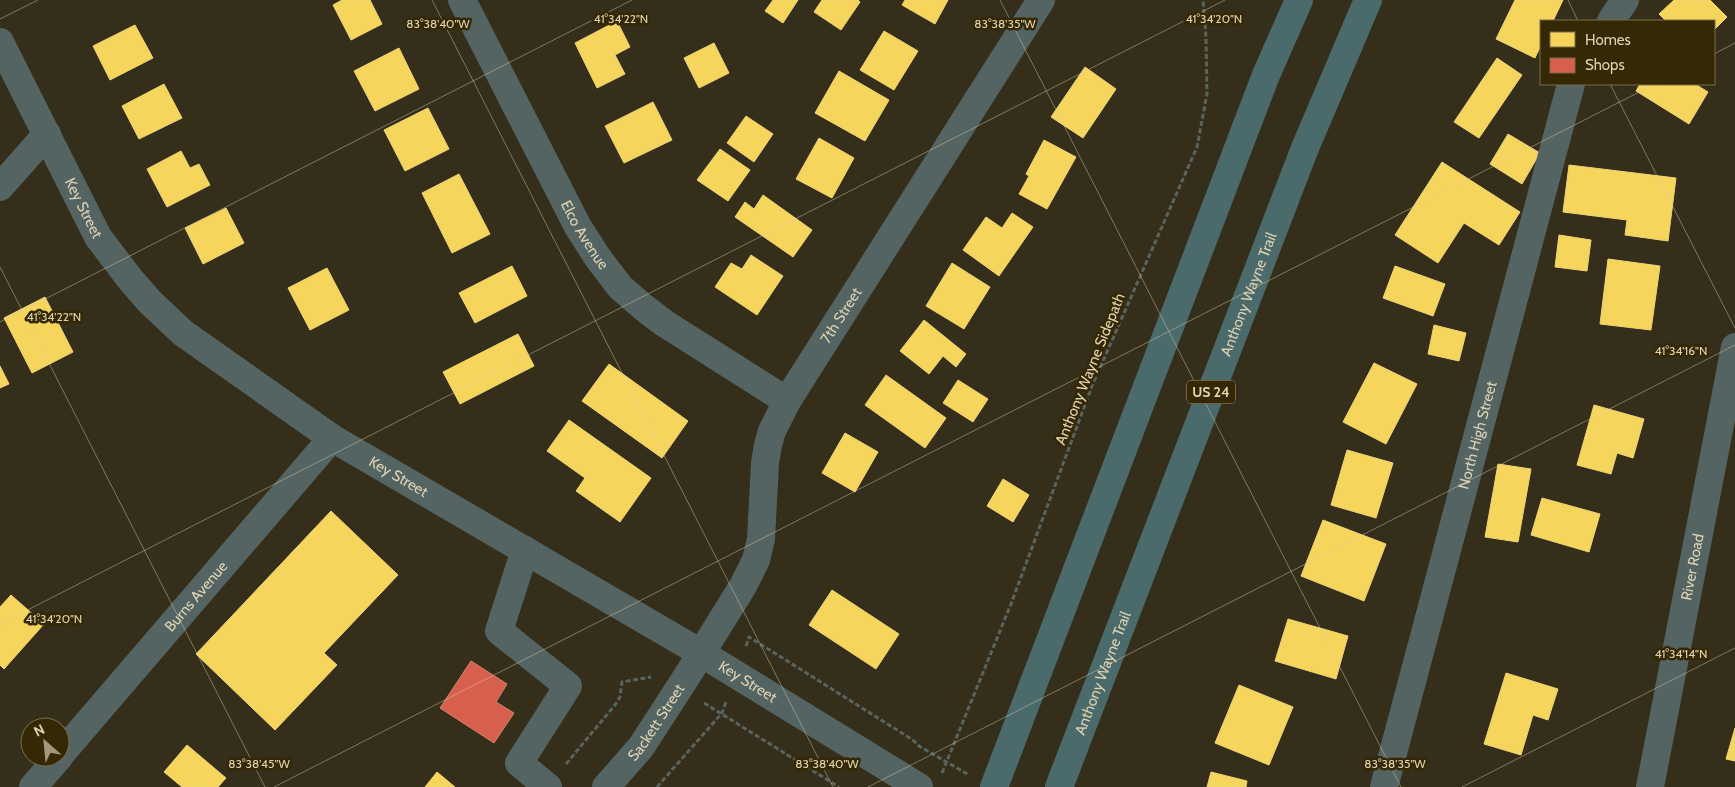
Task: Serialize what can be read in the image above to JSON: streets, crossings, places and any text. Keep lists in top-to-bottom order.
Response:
{
  "streets": {
    "highway": ["Anthony Wayne Trail", "US 24"],
    "street": [
      "Key Street",
      "Elco Avenue",
      "7th Street",
      "North High Street",
      "River Road",
      "Burns Avenue",
      "Sackett Street"
    ],
    "path": ["Anthony Wayne Sidepath"]
  },
  "crossings": [
    ["Key Street", "7th Street"],
    ["Key Street", "Anthony Wayne Sidepath"],
    ["Key Street", "Burns Avenue"],
    ["Key Street", "Sackett Street"],
    ["Elco Avenue", "7th Street"],
    ["7th Street", "Sackett Street"]
  ],
  "legend": ["Homes", "Shops"],
  "north": "top left",
  "coordinates": [
    "41°34'22\"N",
    "41°34'20\"N",
    "83°38'40\"W",
    "83°38'35\"W",
    "41°34'16\"N",
    "41°34'14\"N",
    "83°38'45\"W"
  ]
}
